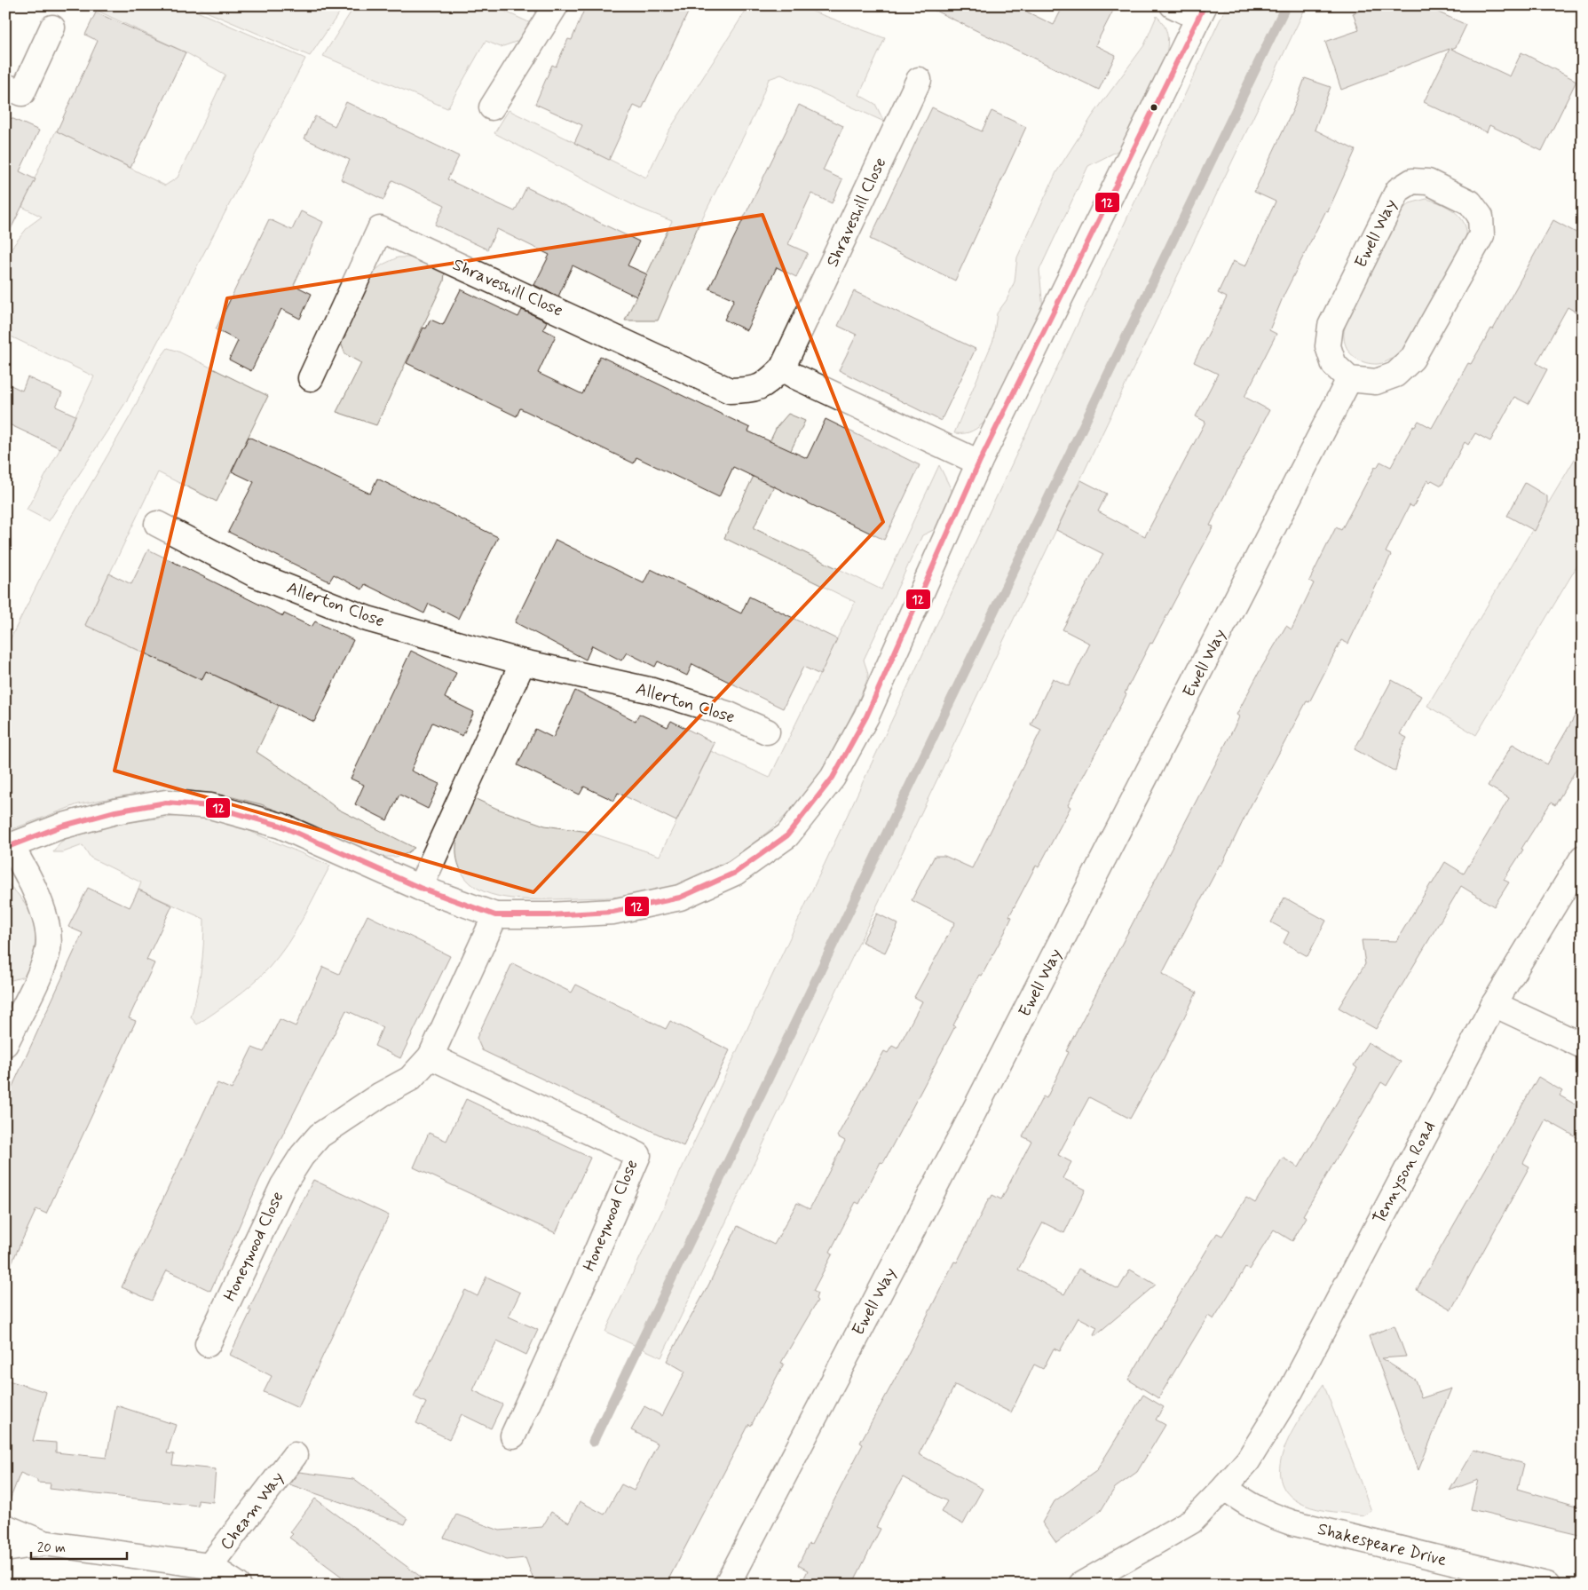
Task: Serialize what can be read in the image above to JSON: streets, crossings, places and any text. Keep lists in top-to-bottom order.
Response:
{
  "streets": {
    "street": [
      "Shraveshill Close",
      "Ewell Way",
      "Allerton Close",
      "Tennyson Road",
      "Honeywood Close",
      "Cheam Way",
      "Shakespeare Drive"
    ]
  },
  "crossings": [
    ["Tennyson Road", "Shakespeare Drive"]
  ],
  "lines": ["transit line 12"],
  "scale_bar": "20 m"
}
